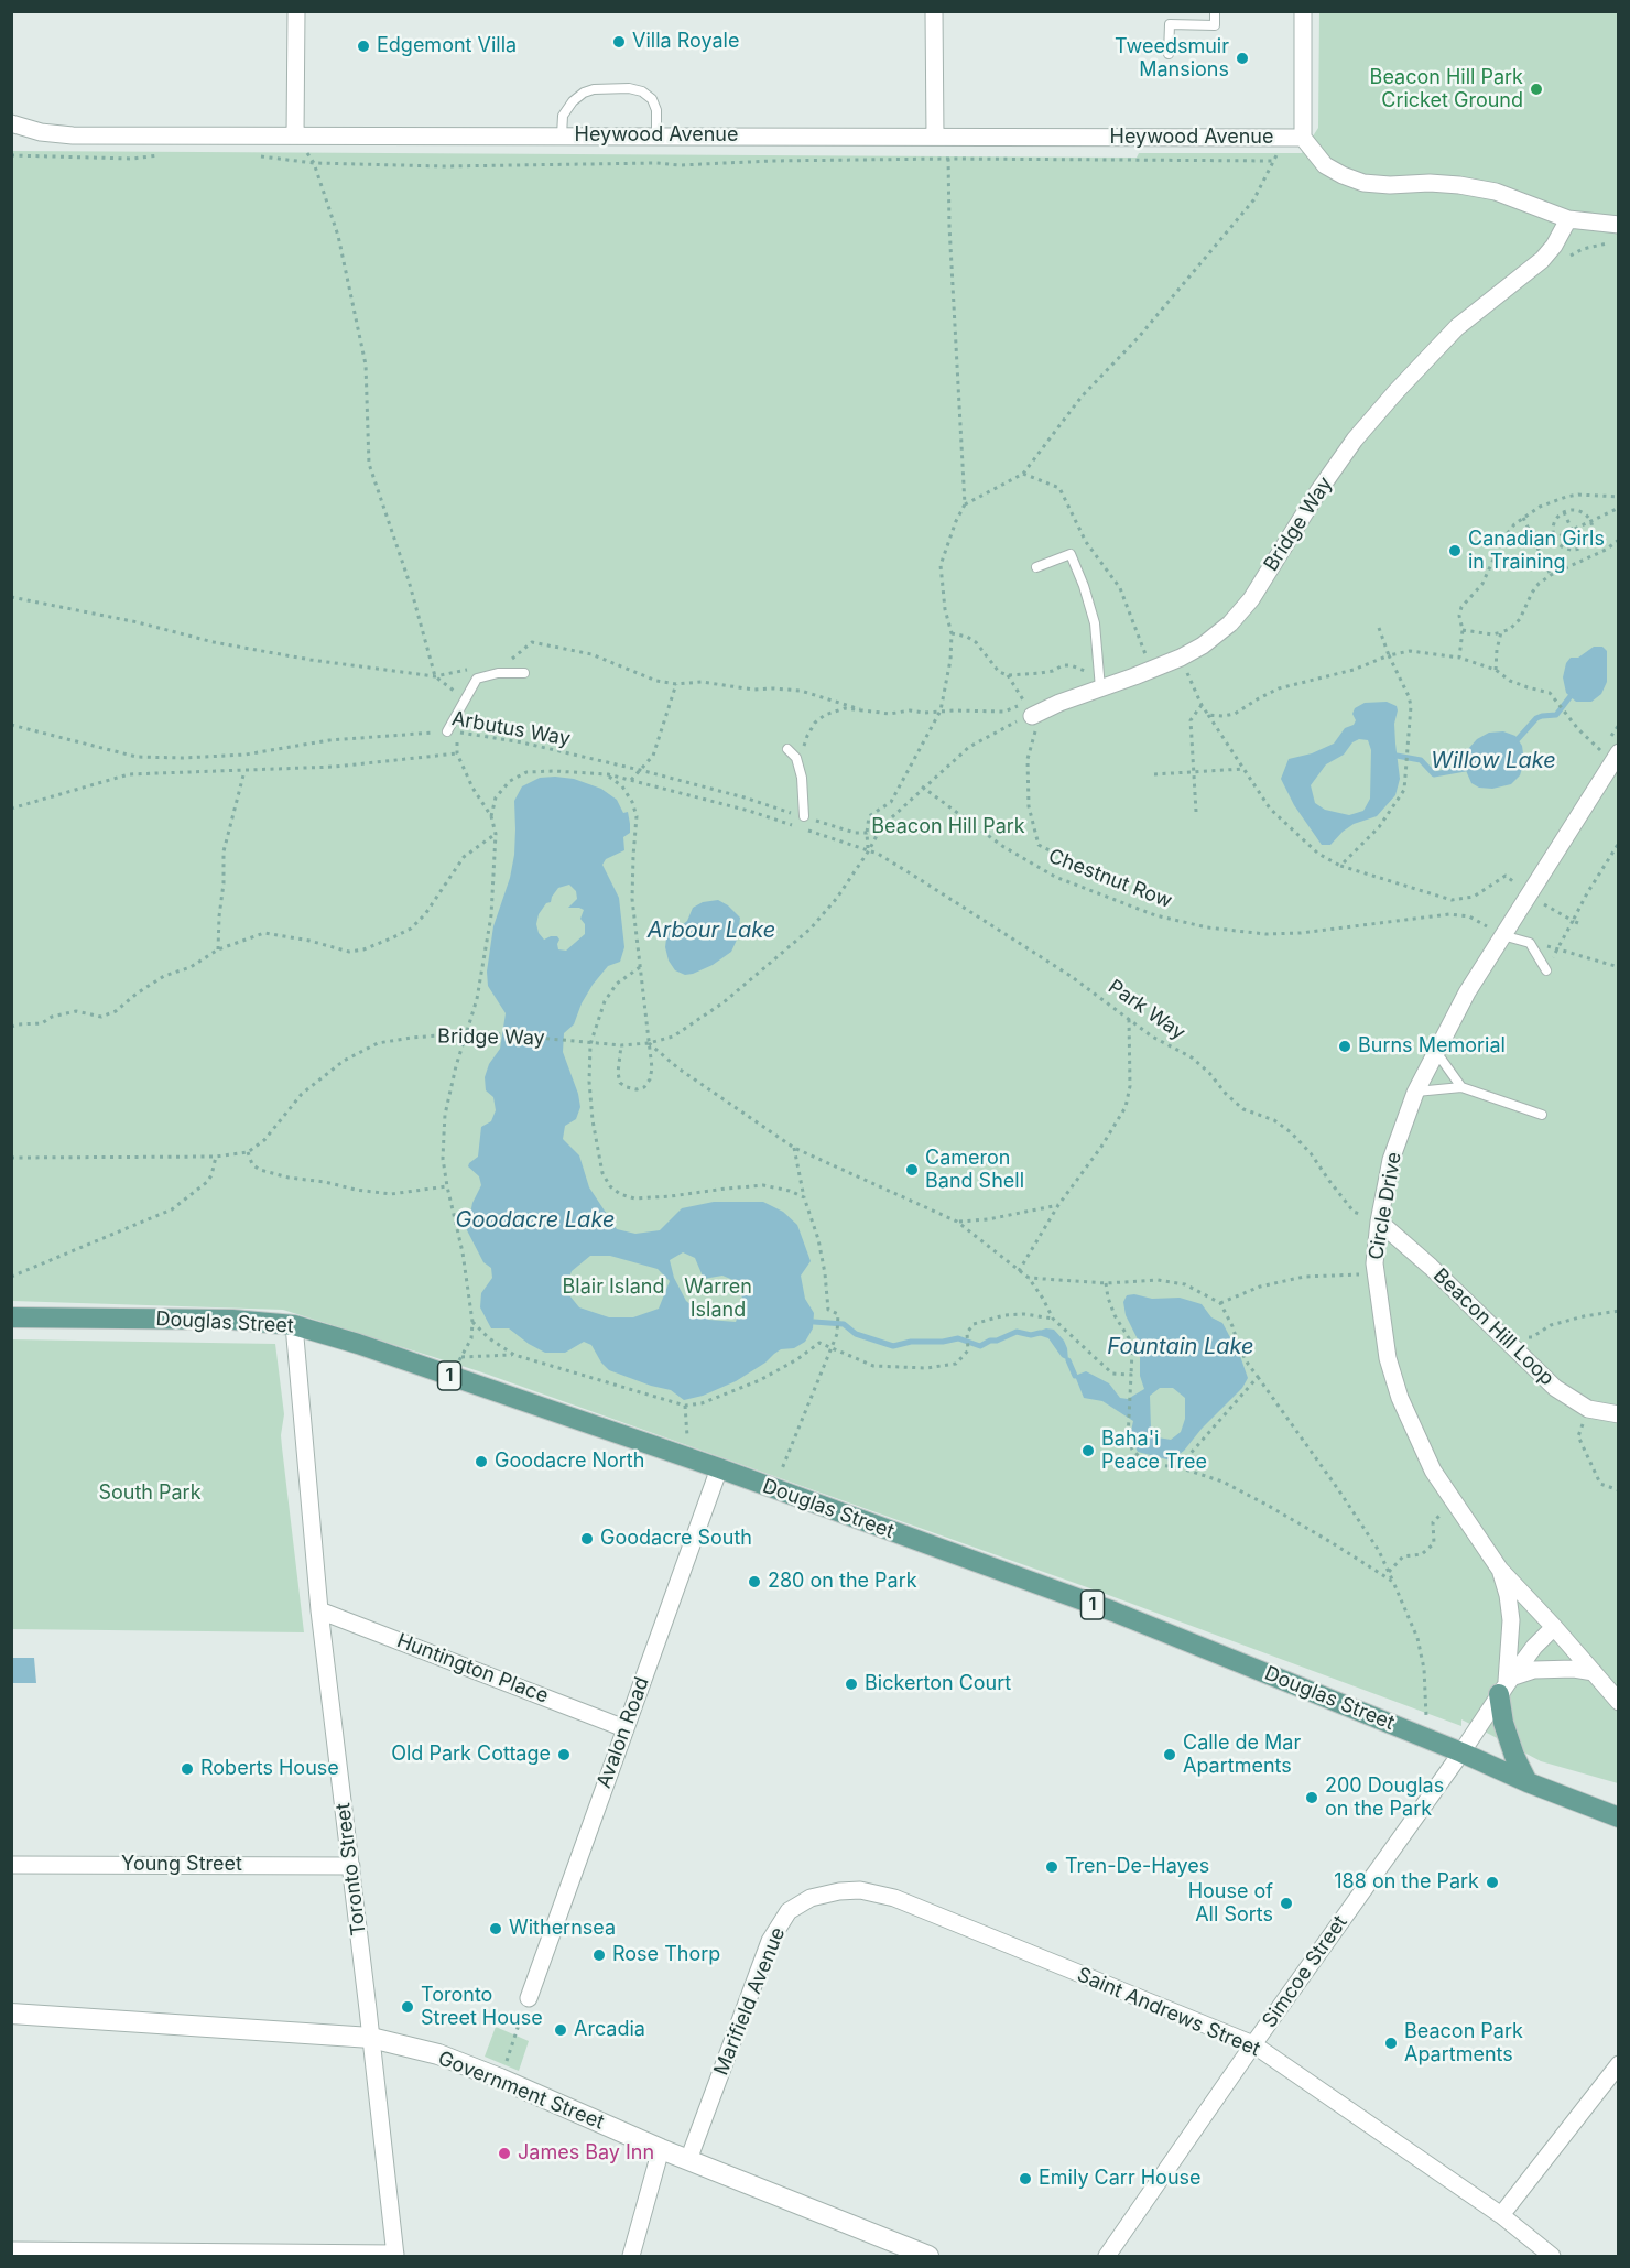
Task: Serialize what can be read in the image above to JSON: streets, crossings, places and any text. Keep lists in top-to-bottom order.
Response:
{
  "streets": {
    "main road": ["Douglas Street", "1"],
    "street": [
      "Heywood Avenue",
      "Bridge Way",
      "Circle Drive",
      "Beacon Hill Loop",
      "Huntington Place",
      "Avalon Road",
      "Young Street",
      "Toronto Street",
      "Simcoe Street",
      "Marifield Avenue",
      "Saint Andrews Street",
      "Government Street"
    ],
    "path": ["Arbutus Way", "Chestnut Row", "Park Way"]
  },
  "crossings": [
    ["Bridge Way", "Park Way"],
    ["Chestnut Row", "Circle Drive"],
    ["Park Way", "Circle Drive"],
    ["Park Way", "Beacon Hill Loop"],
    ["Circle Drive", "Douglas Street"],
    ["Circle Drive", "Beacon Hill Loop"],
    ["Circle Drive", "Simcoe Street"],
    ["Douglas Street", "Avalon Road"],
    ["Douglas Street", "Toronto Street"],
    ["Douglas Street", "Simcoe Street"],
    ["Huntington Place", "Avalon Road"],
    ["Huntington Place", "Toronto Street"],
    ["Young Street", "Toronto Street"],
    ["Toronto Street", "Government Street"],
    ["Simcoe Street", "Saint Andrews Street"],
    ["Marifield Avenue", "Saint Andrews Street"],
    ["Marifield Avenue", "Government Street"]
  ],
  "water": [
    "Willow Lake",
    "Arbour Lake",
    "Goodacre Lake",
    "Fountain Lake"
  ],
  "parks": [
    "Beacon Hill Park",
    "Blair Island",
    "Warren Island",
    "South Park"
  ],
  "places": [
    "Villa Royale",
    "Edgemont Villa",
    "Tweedsmuir Mansions",
    "Beacon Hill Park Cricket Ground",
    "Canadian Girls in Training",
    "Burns Memorial",
    "Cameron Band Shell",
    "Baha'i Peace Tree",
    "Goodacre North",
    "Goodacre South",
    "280 on the Park",
    "Bickerton Court",
    "Old Park Cottage",
    "Calle de Mar Apartments",
    "Roberts House",
    "200 Douglas on the Park",
    "Tren-De-Hayes",
    "188 on the Park",
    "House of All Sorts",
    "Withernsea",
    "Rose Thorp",
    "Toronto Street House",
    "Arcadia",
    "Beacon Park Apartments",
    "James Bay Inn",
    "Emily Carr House"
  ]
}
